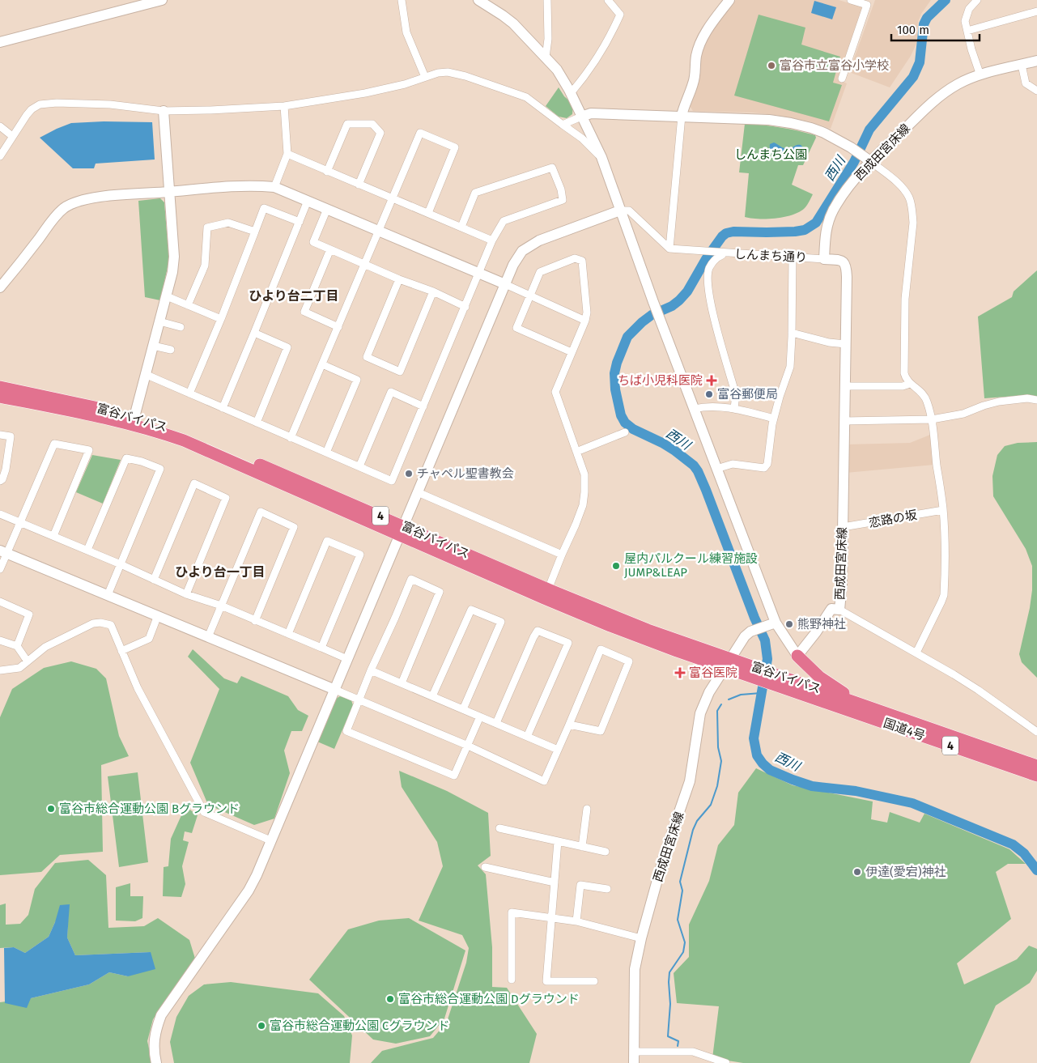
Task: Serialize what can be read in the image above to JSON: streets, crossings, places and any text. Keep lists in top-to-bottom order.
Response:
{
  "streets": {
    "highway": ["富谷バイパス", "4", "国道4号"],
    "street": ["西成田宮床線", "しんまち通り", "恋路の坂"]
  },
  "crossings": [
    ["西成田宮床線", "しんまち通り"],
    ["西成田宮床線", "富谷バイパス"],
    ["西成田宮床線", "恋路の坂"],
    ["富谷バイパス", "国道4号"]
  ],
  "districts": ["ひより台二丁目", "ひより台一丁目"],
  "water": ["西川"],
  "parks": ["しんまち公園"],
  "places": {
    "other": [
      "富谷市立富谷小学校",
      "富谷郵便局",
      "チャペル聖書教会",
      "屋内パルクール練習施設 JUMP&LEAP",
      "熊野神社",
      "富谷市総合運動公園 Bグラウンド",
      "伊達(愛宕)神社",
      "富谷市総合運動公園 Dグラウンド",
      "富谷市総合運動公園 Cグラウンド"
    ],
    "health": ["ちば小児科医院", "富谷医院"]
  },
  "scale_bar": "100 m"
}
